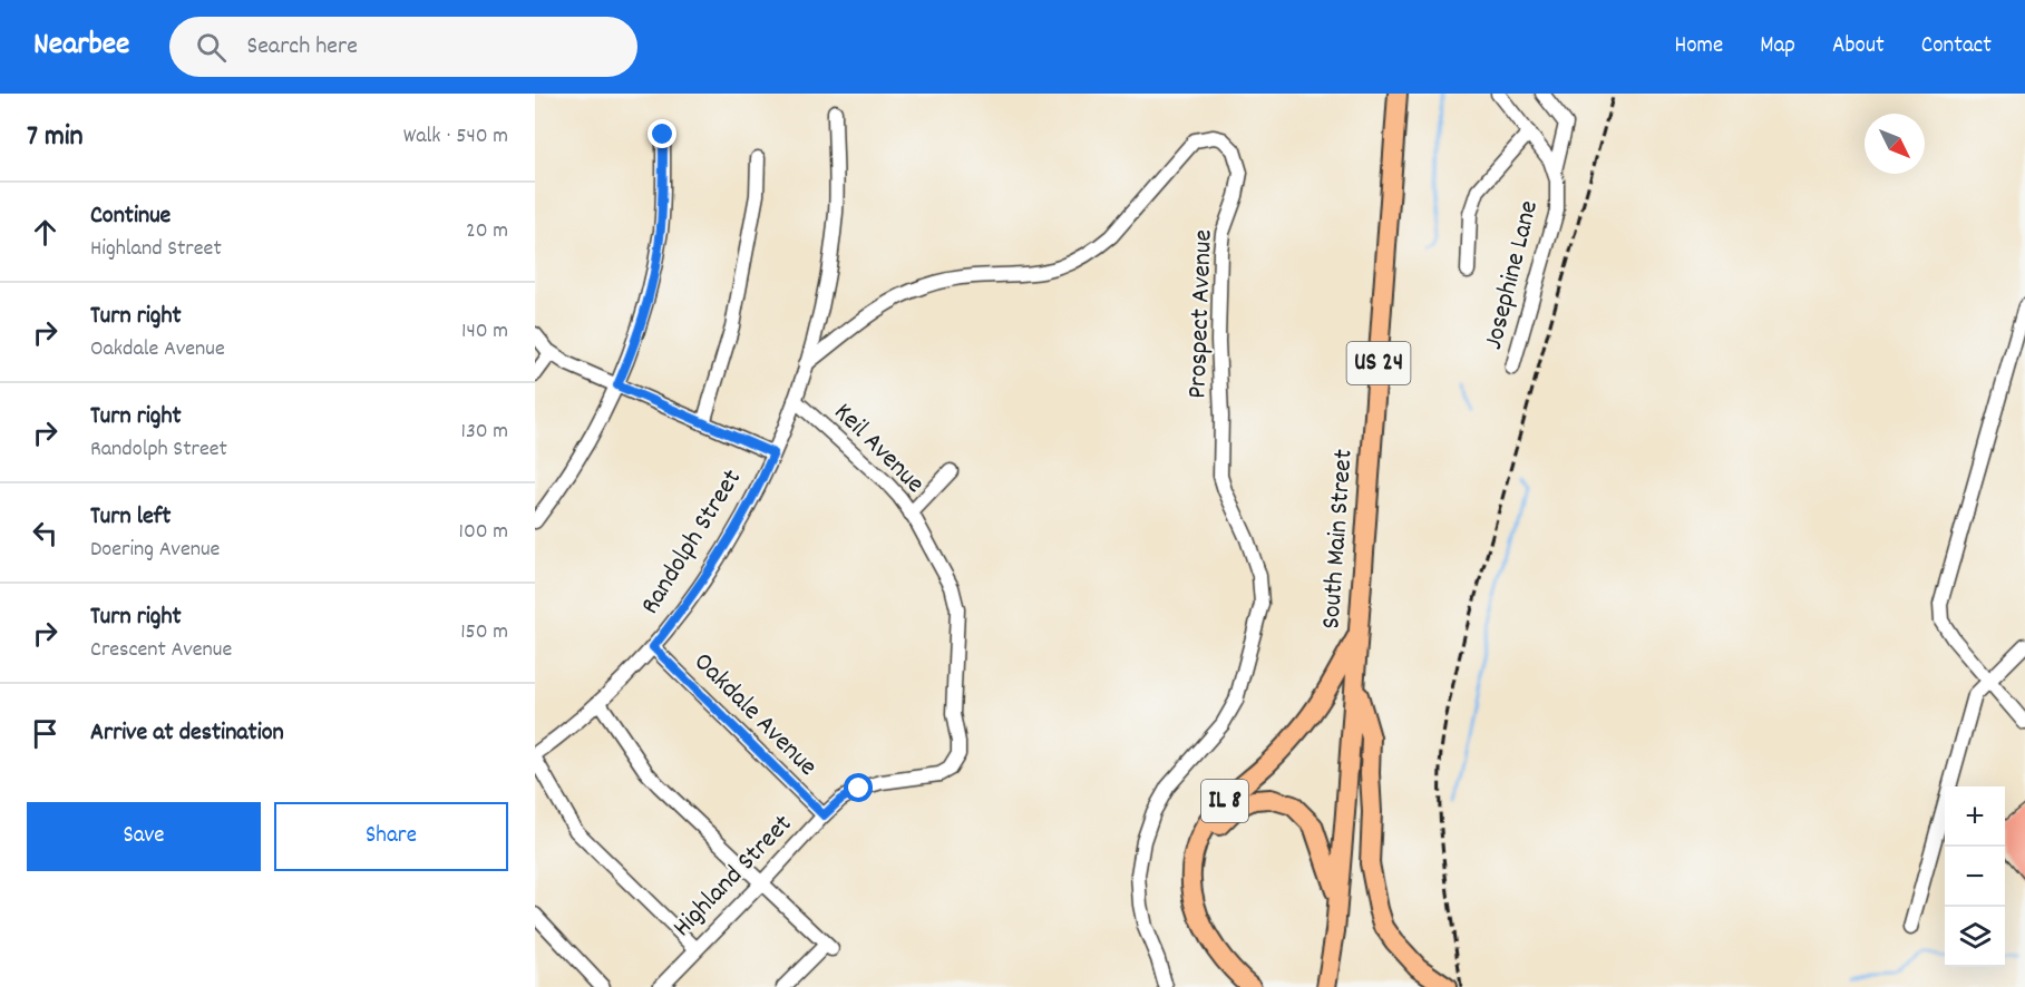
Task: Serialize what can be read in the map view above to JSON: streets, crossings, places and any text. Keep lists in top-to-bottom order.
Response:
{
  "streets": {
    "main road": ["US 24", "South Main Street", "IL 8"],
    "street": [
      "Josephine Lane",
      "Prospect Avenue",
      "Keil Avenue",
      "Randolph Street",
      "Oakdale Avenue",
      "Highland Street"
    ]
  },
  "crossings": [
    ["Prospect Avenue", "Randolph Street"],
    ["Keil Avenue", "Randolph Street"],
    ["Keil Avenue", "Highland Street"],
    ["South Main Street", "IL 8"],
    ["Randolph Street", "Oakdale Avenue"],
    ["Oakdale Avenue", "Highland Street"]
  ],
  "north": "bottom right",
  "page": {
    "header": "Nearbee",
    "search": "Search here",
    "nav": [
      "Home",
      "Map",
      "About",
      "Contact"
    ],
    "heading": ["7 min", "Walk · 540 m"],
    "list": [
      ["Continue", "Highland Street", "20 m"],
      ["Turn right", "Oakdale Avenue", "140 m"],
      ["Turn right", "Randolph Street", "130 m"],
      ["Turn left", "Doering Avenue", "100 m"],
      ["Turn right", "Crescent Avenue", "150 m"],
      "Arrive at destination"
    ],
    "buttons": ["Save", "Share"],
    "map_buttons": ["+", "−"]
  }
}
